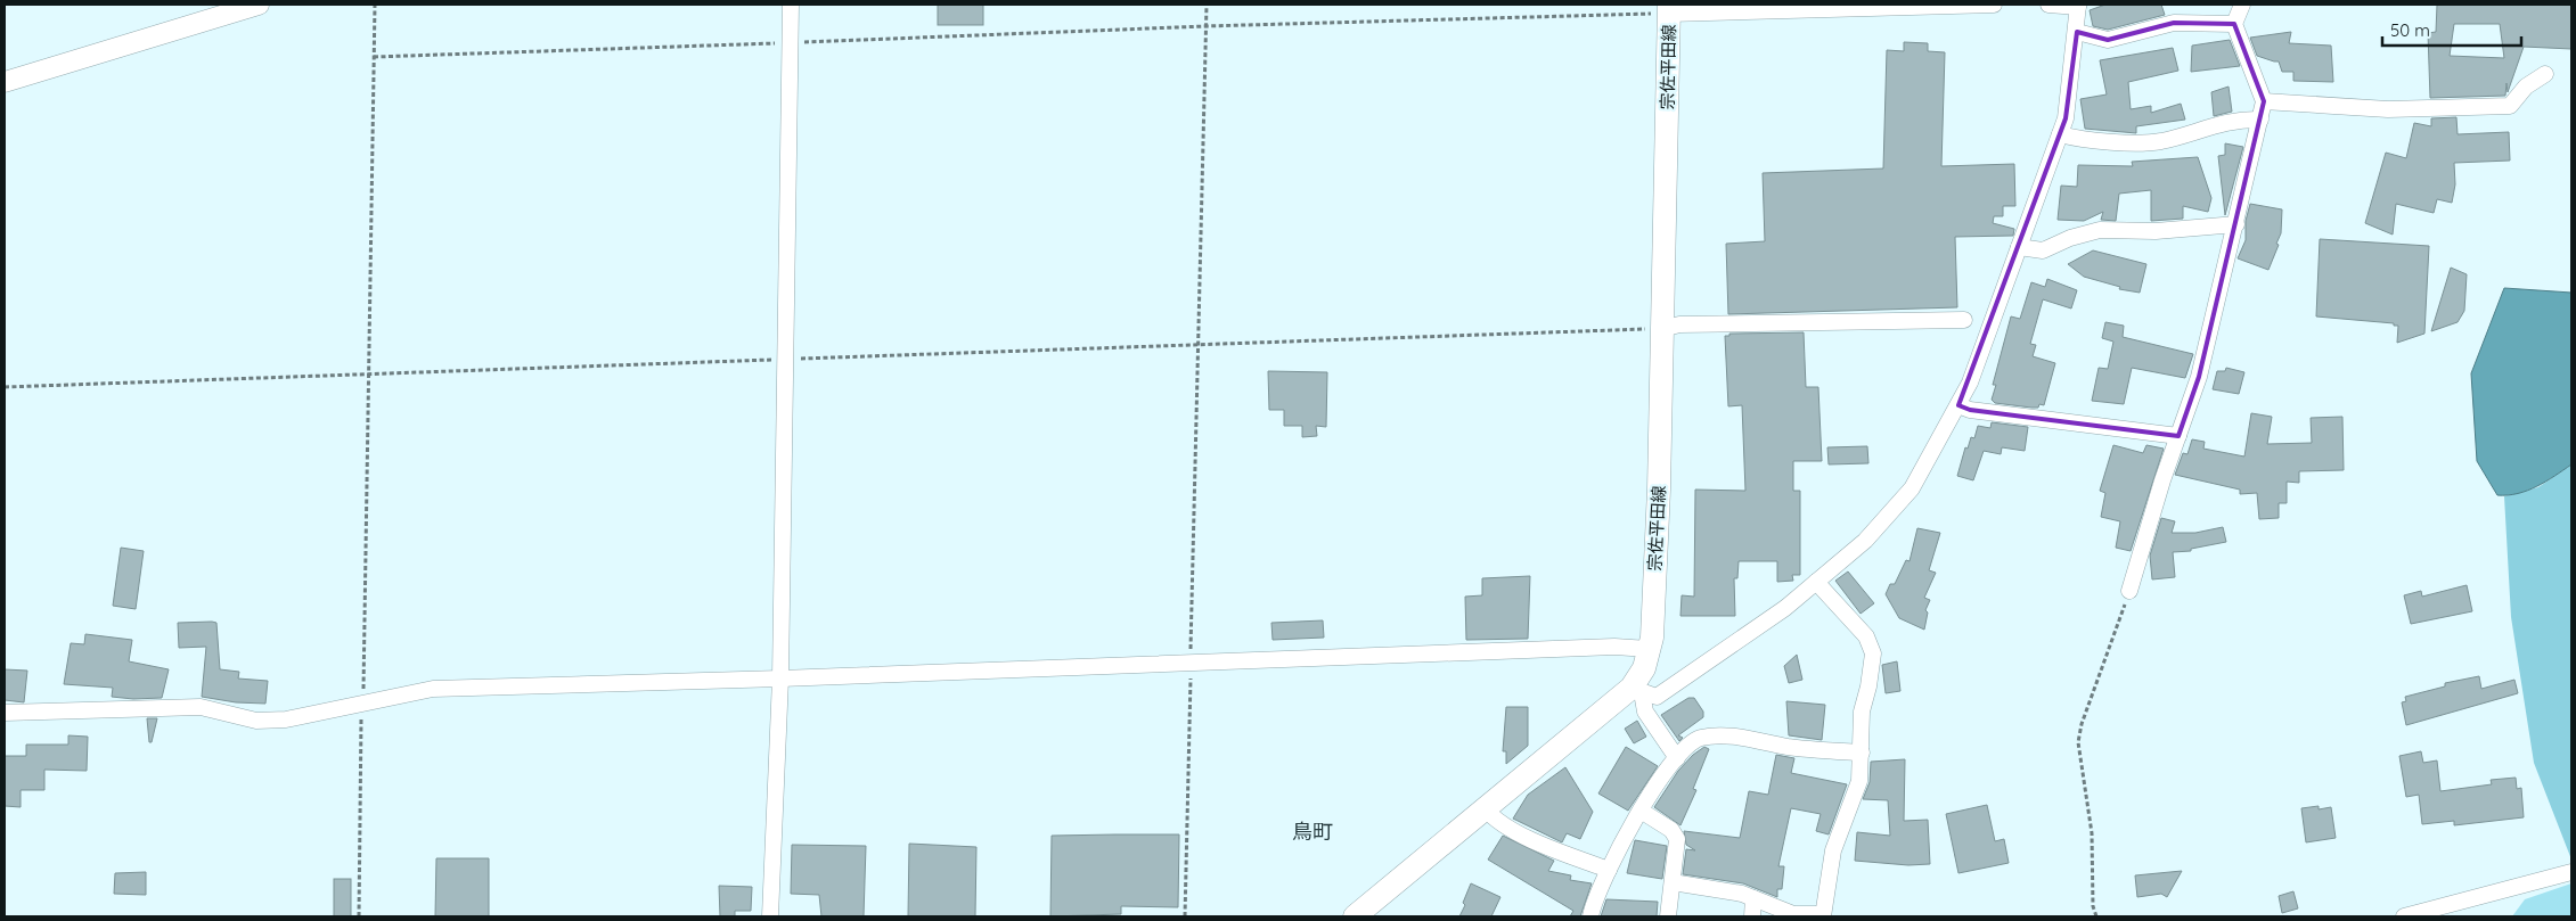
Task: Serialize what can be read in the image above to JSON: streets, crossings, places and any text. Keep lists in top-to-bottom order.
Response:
{
  "streets": {
    "main road": ["宗佐平田線"]
  },
  "districts": ["鳥町"],
  "scale_bar": "50 m"
}
